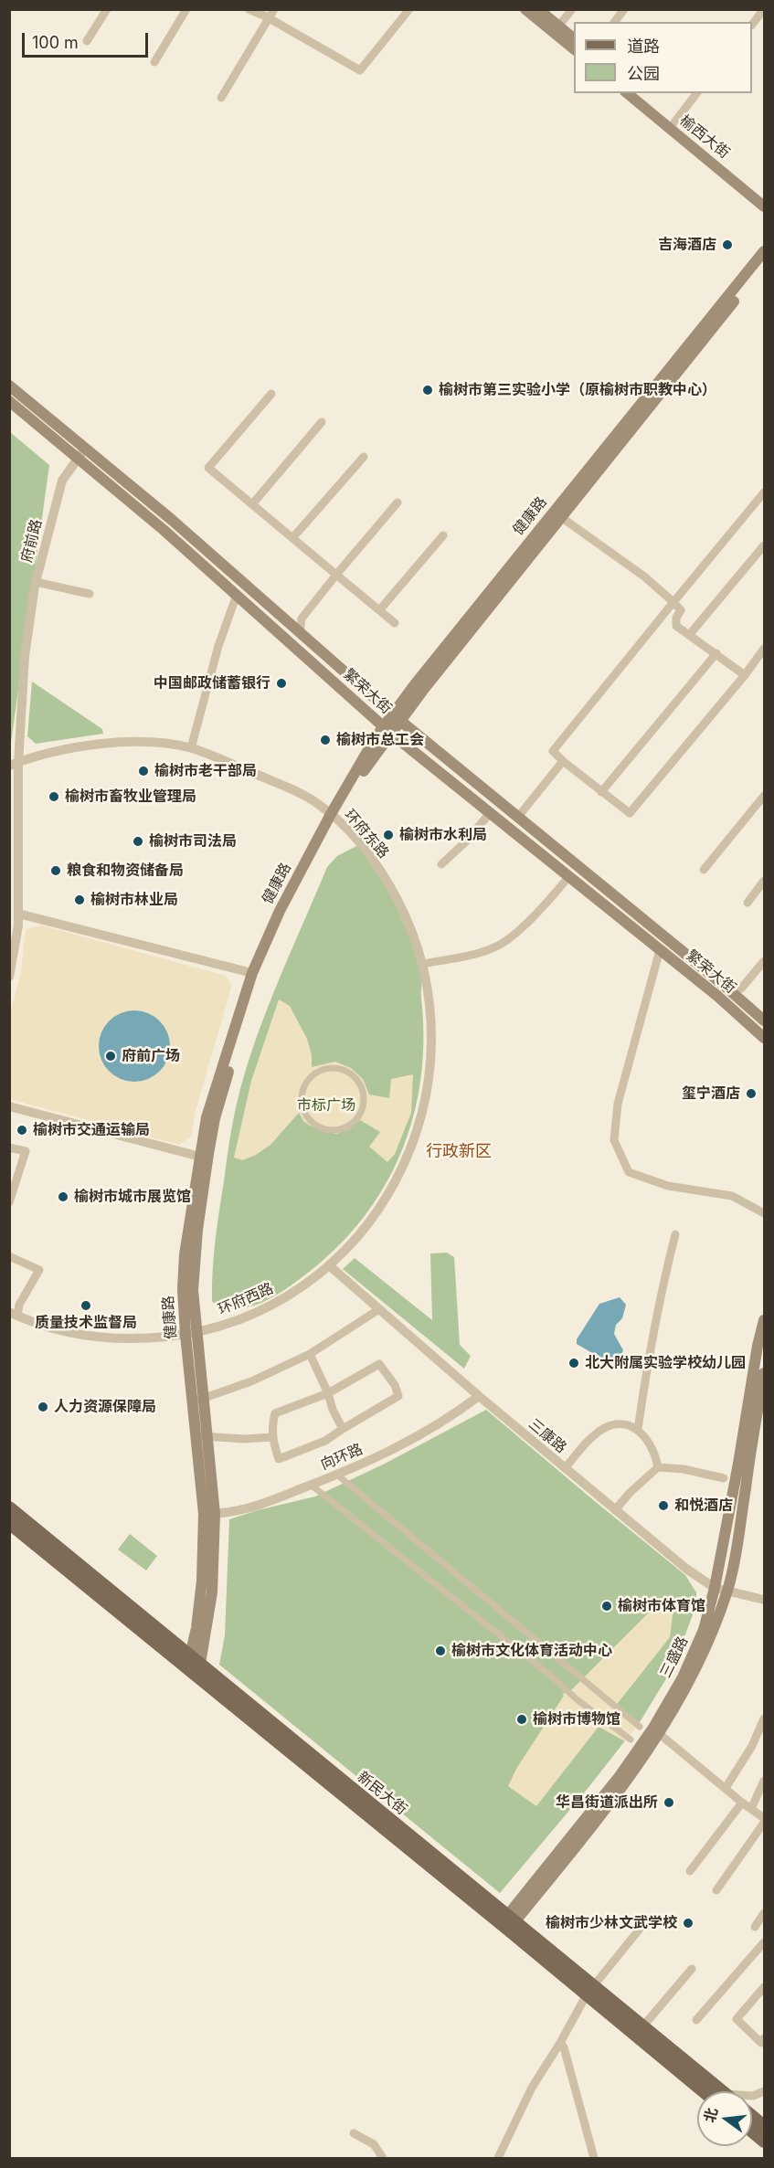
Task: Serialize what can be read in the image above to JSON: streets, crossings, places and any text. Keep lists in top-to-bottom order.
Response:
{
  "streets": {
    "main road": [
      "榆西大街",
      "健康路",
      "繁荣大街",
      "三盛路",
      "新民大街"
    ],
    "street": [
      "府前路",
      "环府东路",
      "环府西路",
      "三康路",
      "向环路"
    ]
  },
  "crossings": [
    ["健康路", "繁荣大街"],
    ["健康路", "环府东路"],
    ["健康路", "环府西路"],
    ["健康路", "向环路"],
    ["健康路", "新民大街"],
    ["府前路", "繁荣大街"],
    ["府前路", "环府东路"],
    ["环府东路", "环府西路"],
    ["环府西路", "三康路"],
    ["三康路", "向环路"],
    ["三康路", "三盛路"]
  ],
  "districts": ["行政新区"],
  "parks": ["市标广场"],
  "places": [
    "吉海酒店",
    "榆树市第三实验小学（原榆树市职教中心）",
    "中国邮政储蓄银行",
    "榆树市总工会",
    "榆树市老干部局",
    "榆树市畜牧业管理局",
    "榆树市水利局",
    "榆树市司法局",
    "粮食和物资储备局",
    "榆树市林业局",
    "府前广场",
    "玺宁酒店",
    "榆树市交通运输局",
    "榆树市城市展览馆",
    "质量技术监督局",
    "北大附属实验学校幼儿园",
    "人力资源保障局",
    "和悦酒店",
    "榆树市体育馆",
    "榆树市文化体育活动中心",
    "榆树市博物馆",
    "华昌街道派出所",
    "榆树市少林文武学校"
  ],
  "legend": ["道路", "公园"],
  "scale_bar": "100 m",
  "north": "left"
}
